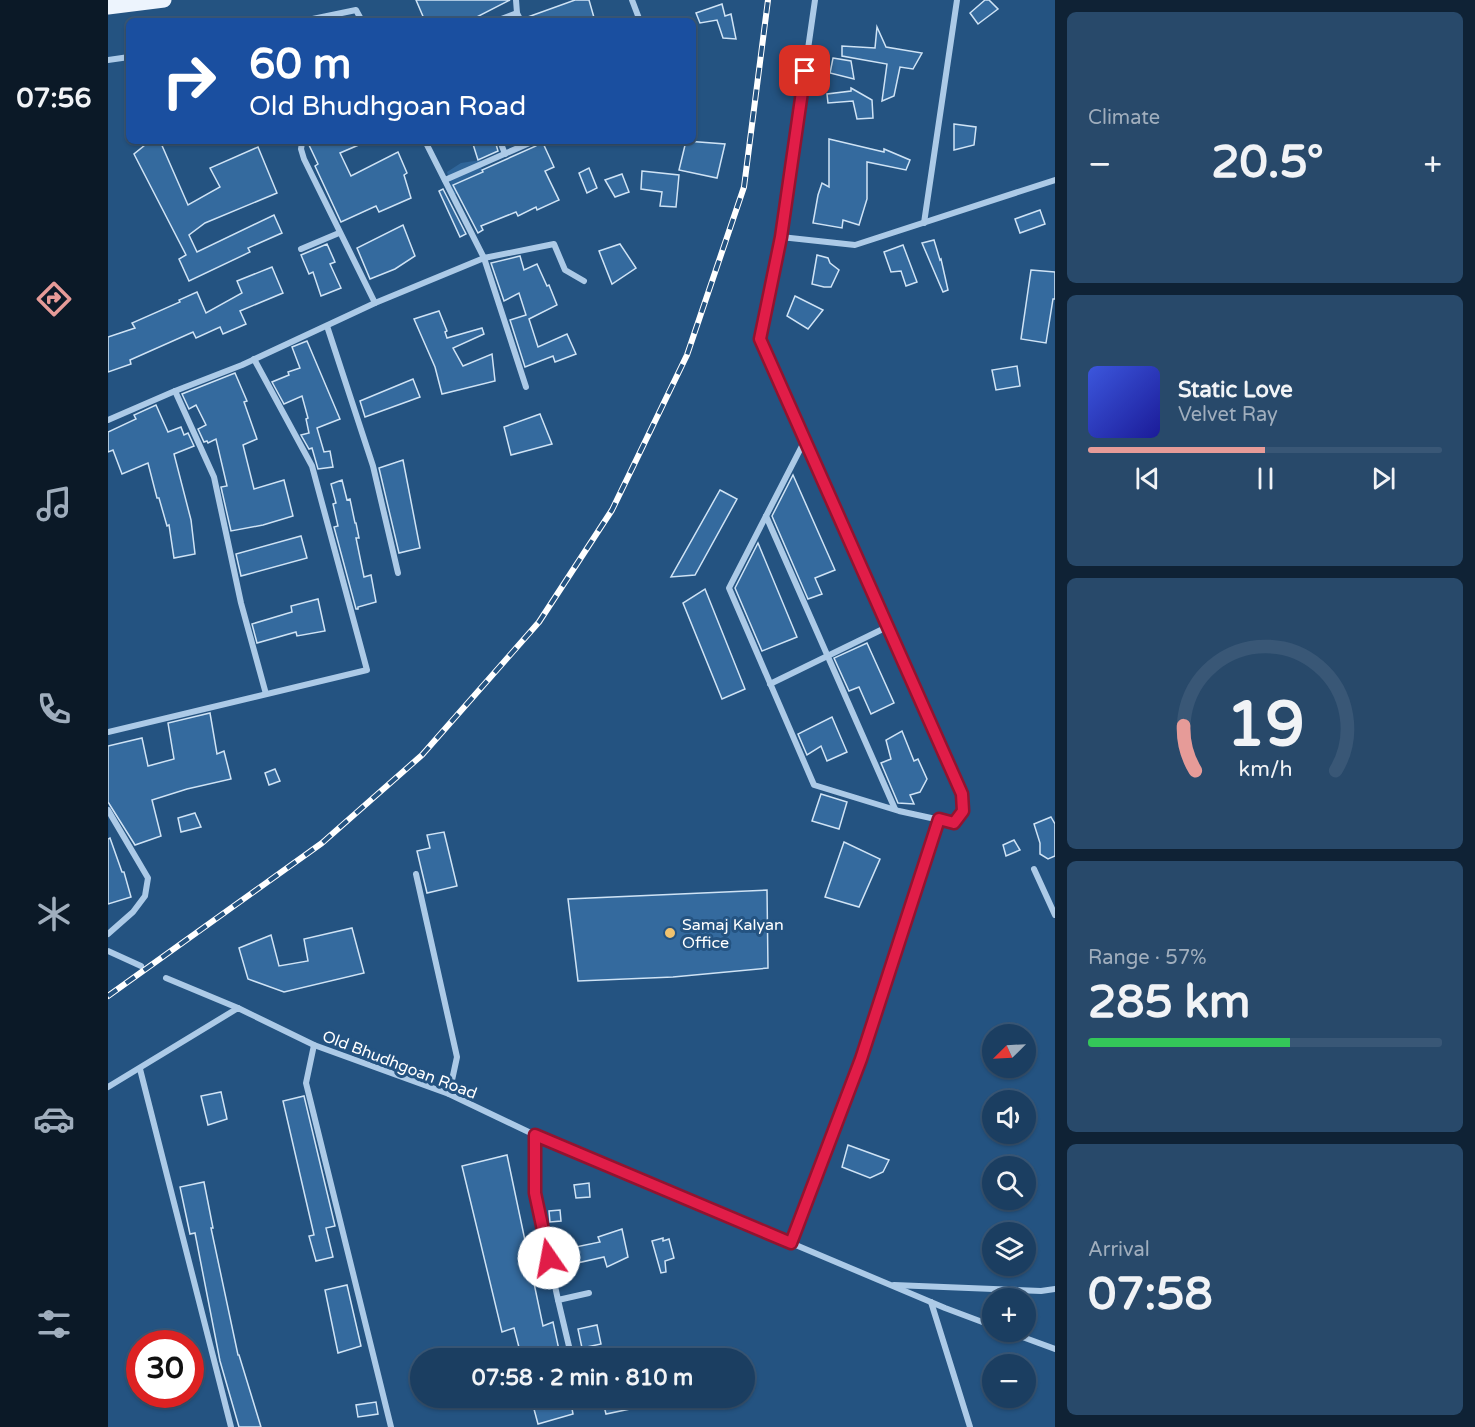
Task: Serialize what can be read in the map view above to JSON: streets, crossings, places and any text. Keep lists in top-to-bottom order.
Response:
{
  "streets": {
    "street": ["Old Bhudhgoan Road"]
  },
  "places": ["Samaj Kalyan Office"],
  "north": "bottom left",
  "page": {
    "tabs": "07:56",
    "tile": [
      "Climate",
      ["Range · 57%", "285 km"],
      ["Arrival", "07:58"]
    ],
    "turn": ["60 m", "Old Bhudhgoan Road"],
    "heat": ["−", "20.5°", "+"],
    "song": ["Static Love", "Velvet Ray"],
    "map_buttons": ["+", "−"],
    "limit": "30",
    "trip": "07:58 · 2 min · 810 m",
    "gauge": ["19", "km/h"]
  }
}
